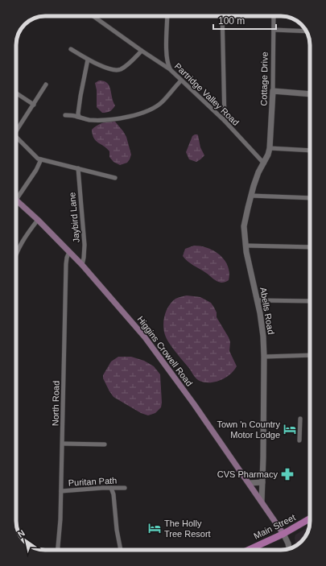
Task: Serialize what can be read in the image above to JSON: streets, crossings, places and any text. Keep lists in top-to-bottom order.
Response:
{
  "streets": {
    "main road": ["Higgins Crowell Road", "Main Street"],
    "street": [
      "Cottage Drive",
      "Partridge Valley Road",
      "Jaybird Lane",
      "Abells Road",
      "North Road",
      "Puritan Path"
    ]
  },
  "crossings": [
    ["Cottage Drive", "Abells Road"],
    ["Partridge Valley Road", "Abells Road"],
    ["Jaybird Lane", "Higgins Crowell Road"],
    ["Abells Road", "Higgins Crowell Road"],
    ["Higgins Crowell Road", "North Road"],
    ["Higgins Crowell Road", "Main Street"],
    ["North Road", "Puritan Path"]
  ],
  "places": {
    "hotel": ["Town 'n Country Motor Lodge", "The Holly Tree Resort"],
    "pharmacy": ["CVS Pharmacy"]
  },
  "scale_bar": "100 m",
  "north": "top left"
}
